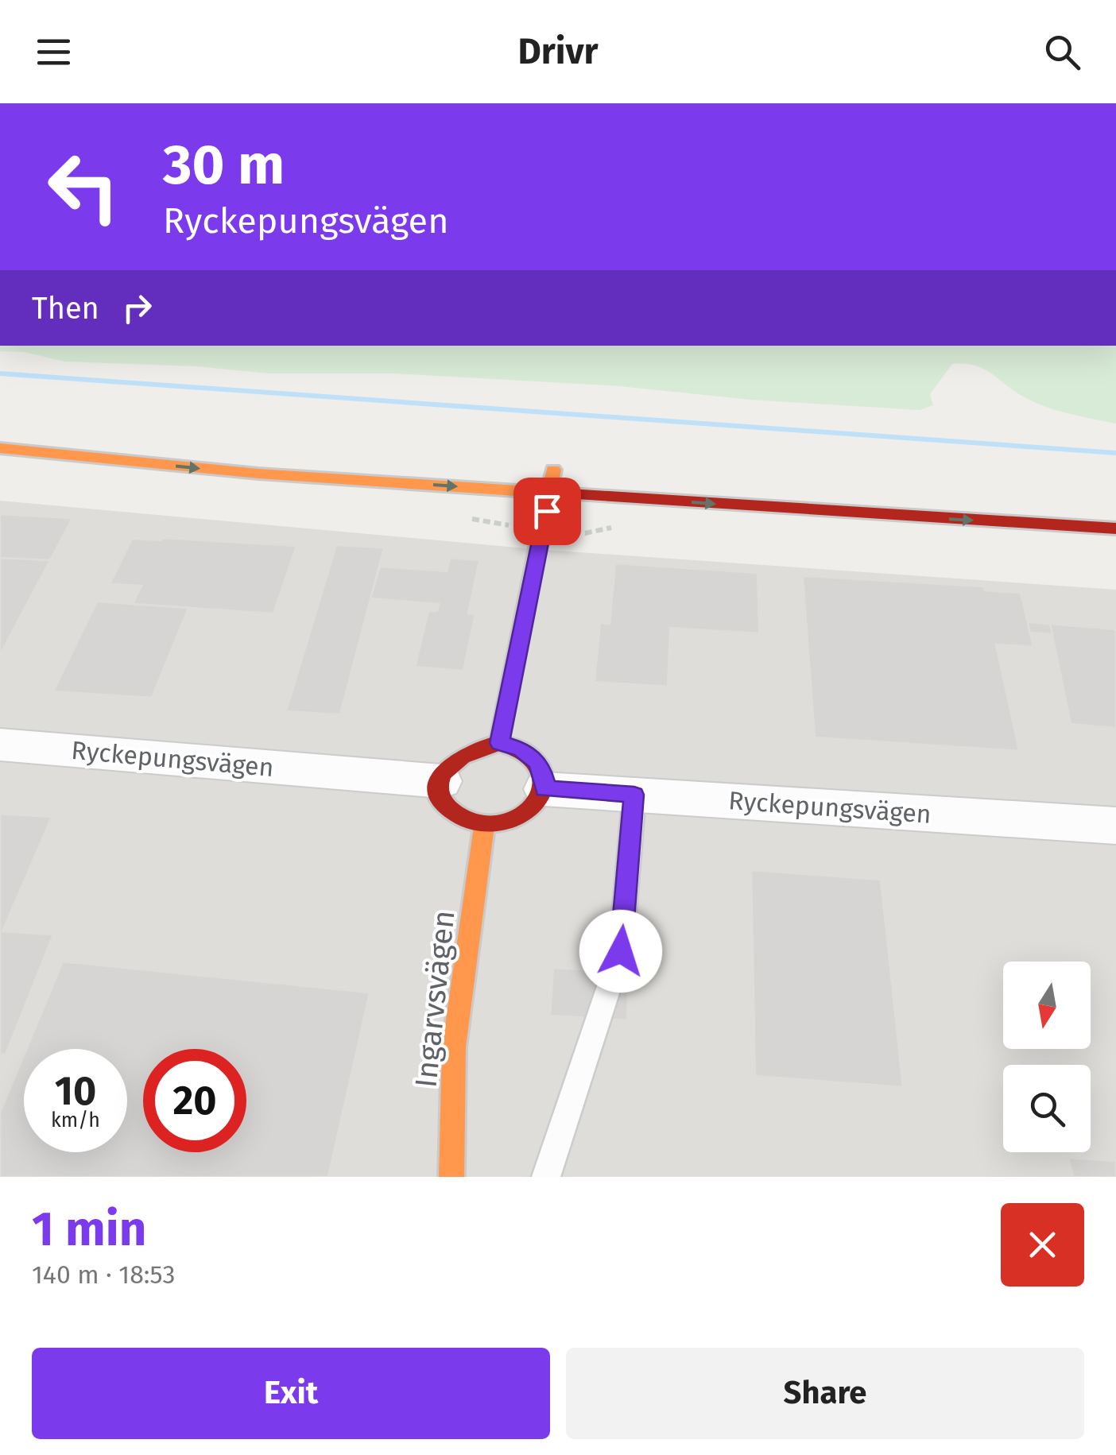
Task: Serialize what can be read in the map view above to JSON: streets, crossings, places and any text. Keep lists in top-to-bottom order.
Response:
{
  "streets": {
    "main road": ["Ingarvsvägen"],
    "street": ["Ryckepungsvägen"]
  },
  "crossings": [
    ["Ryckepungsvägen", "Ingarvsvägen"]
  ],
  "north": "bottom",
  "page": {
    "header": "Drivr",
    "turn": ["30 m", "Ryckepungsvägen"],
    "then": "Then",
    "speed": "10 km/h",
    "limit": "20",
    "heading": ["1 min", "140 m · 18:53"],
    "buttons": ["Exit", "Share"]
  }
}
